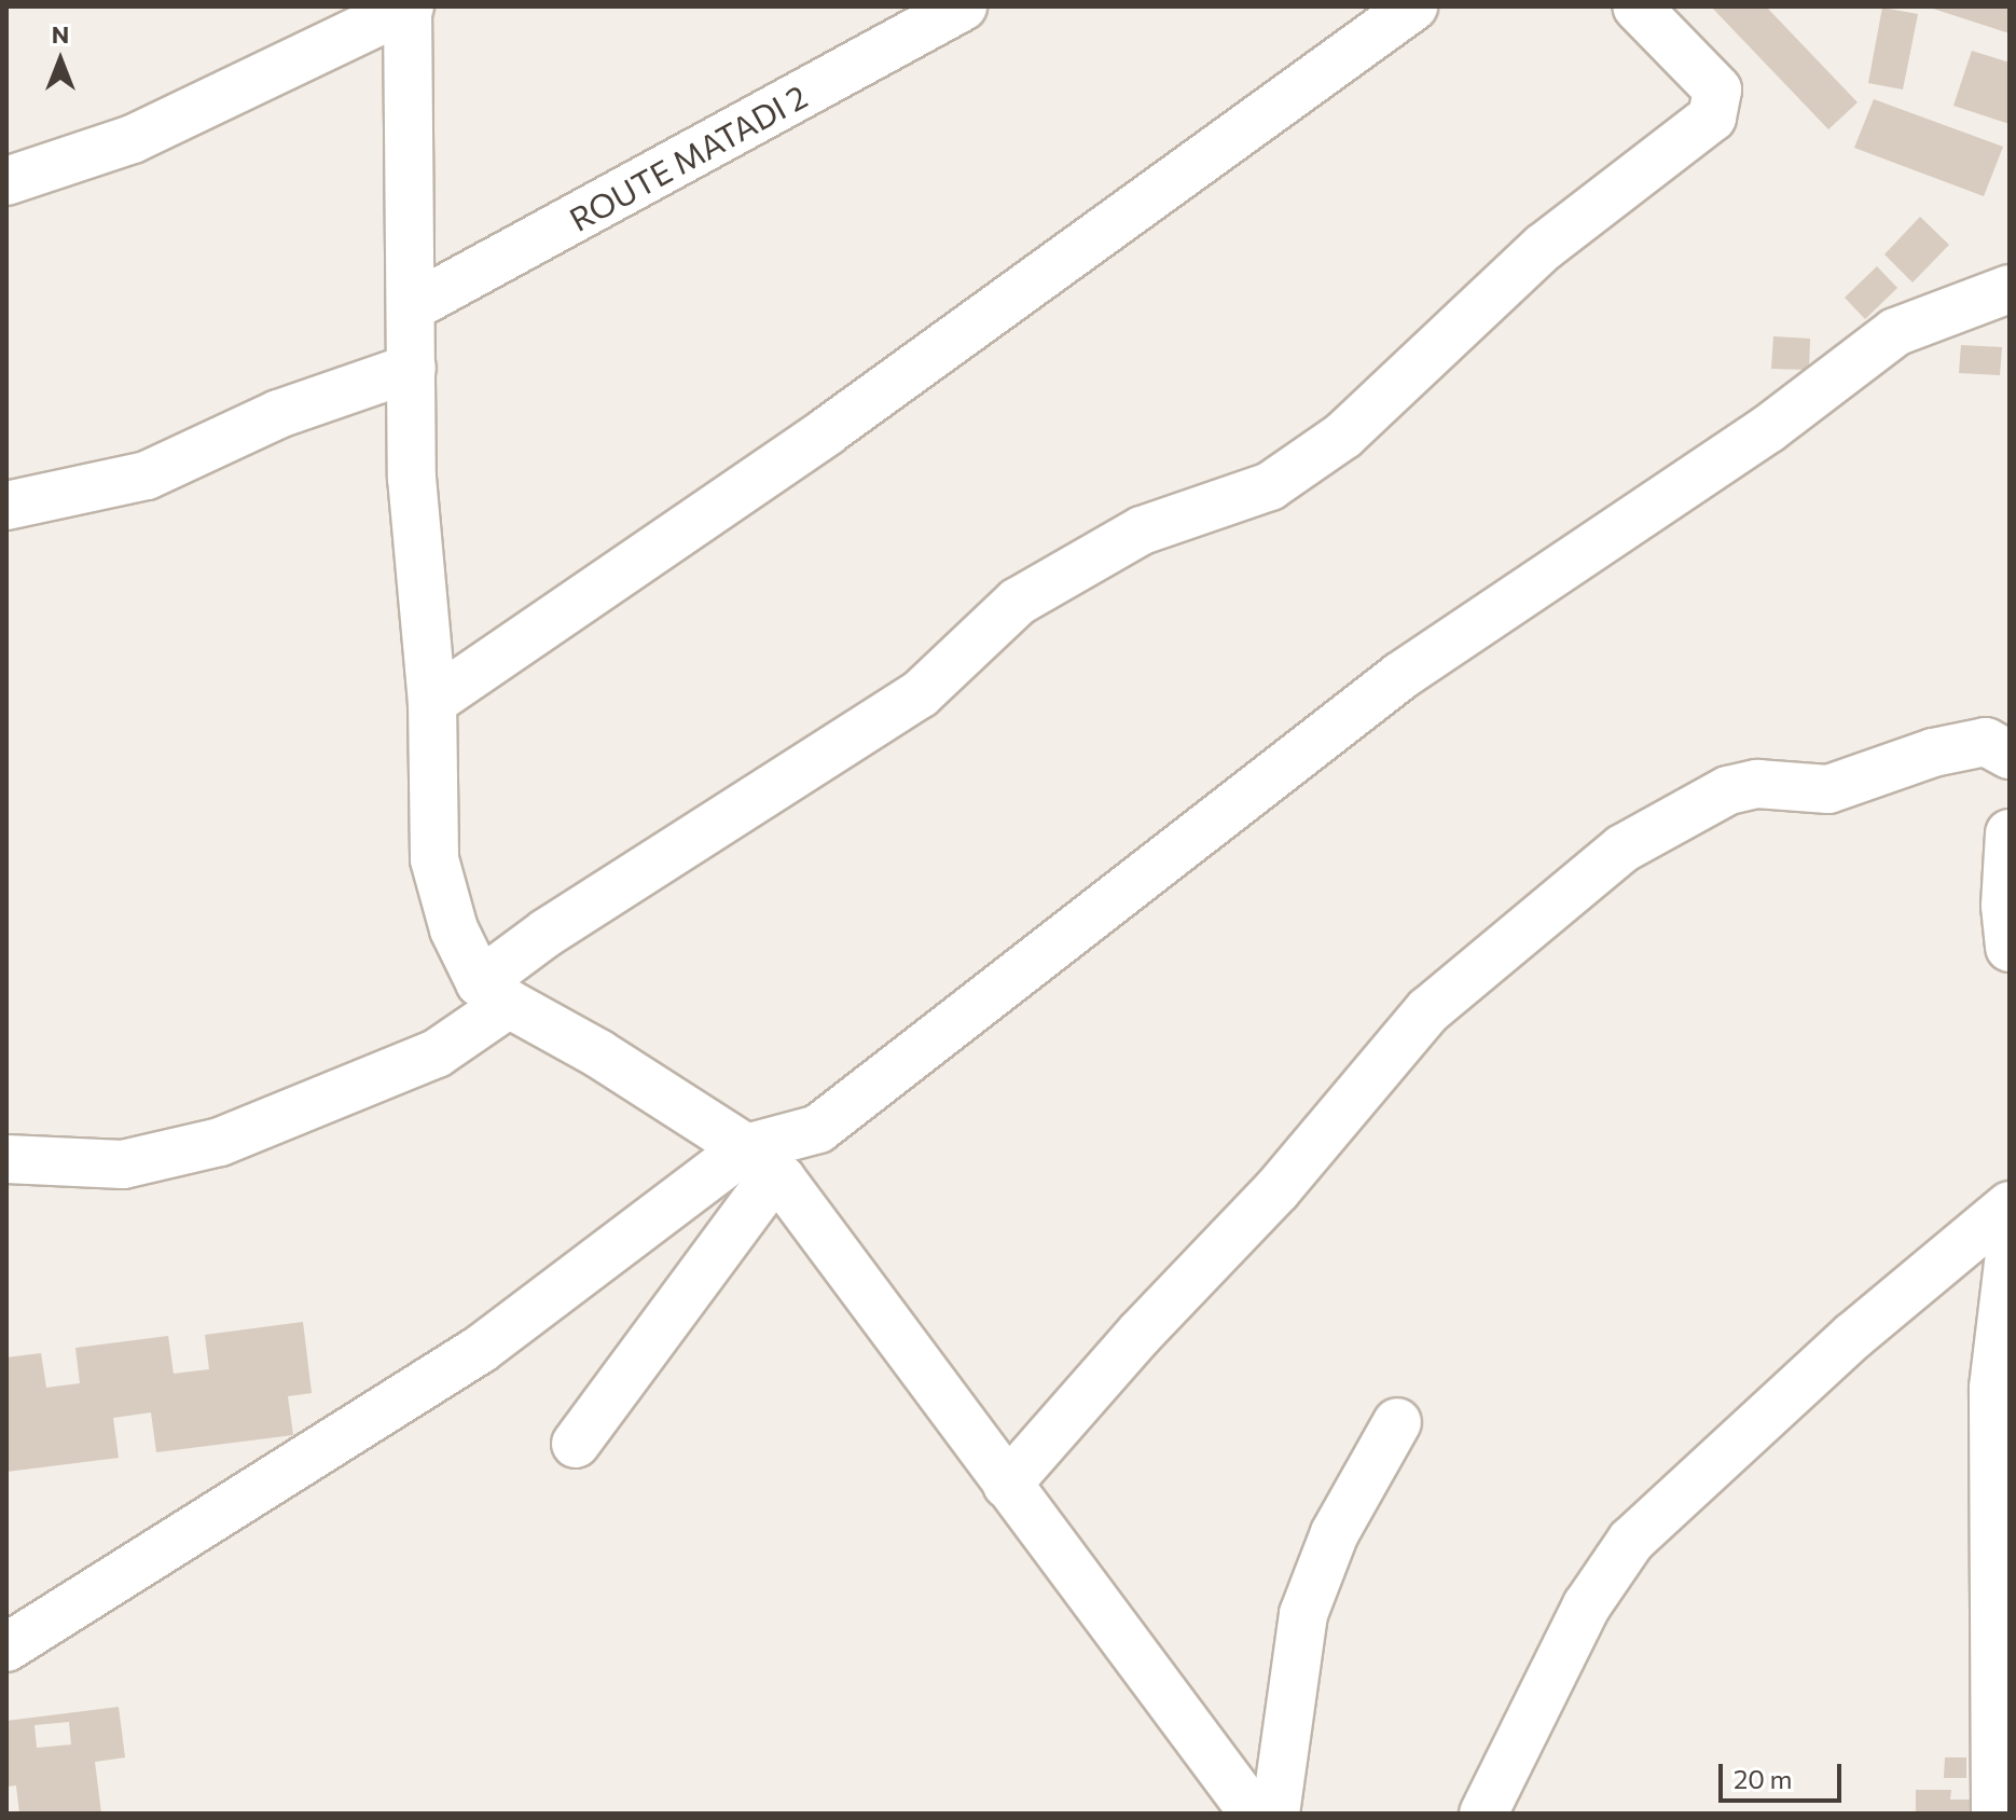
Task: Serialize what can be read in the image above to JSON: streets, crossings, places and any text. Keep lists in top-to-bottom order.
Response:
{
  "streets": {
    "street": ["ROUTE MATADI 2"]
  },
  "scale_bar": "20 m",
  "north": "top"
}
